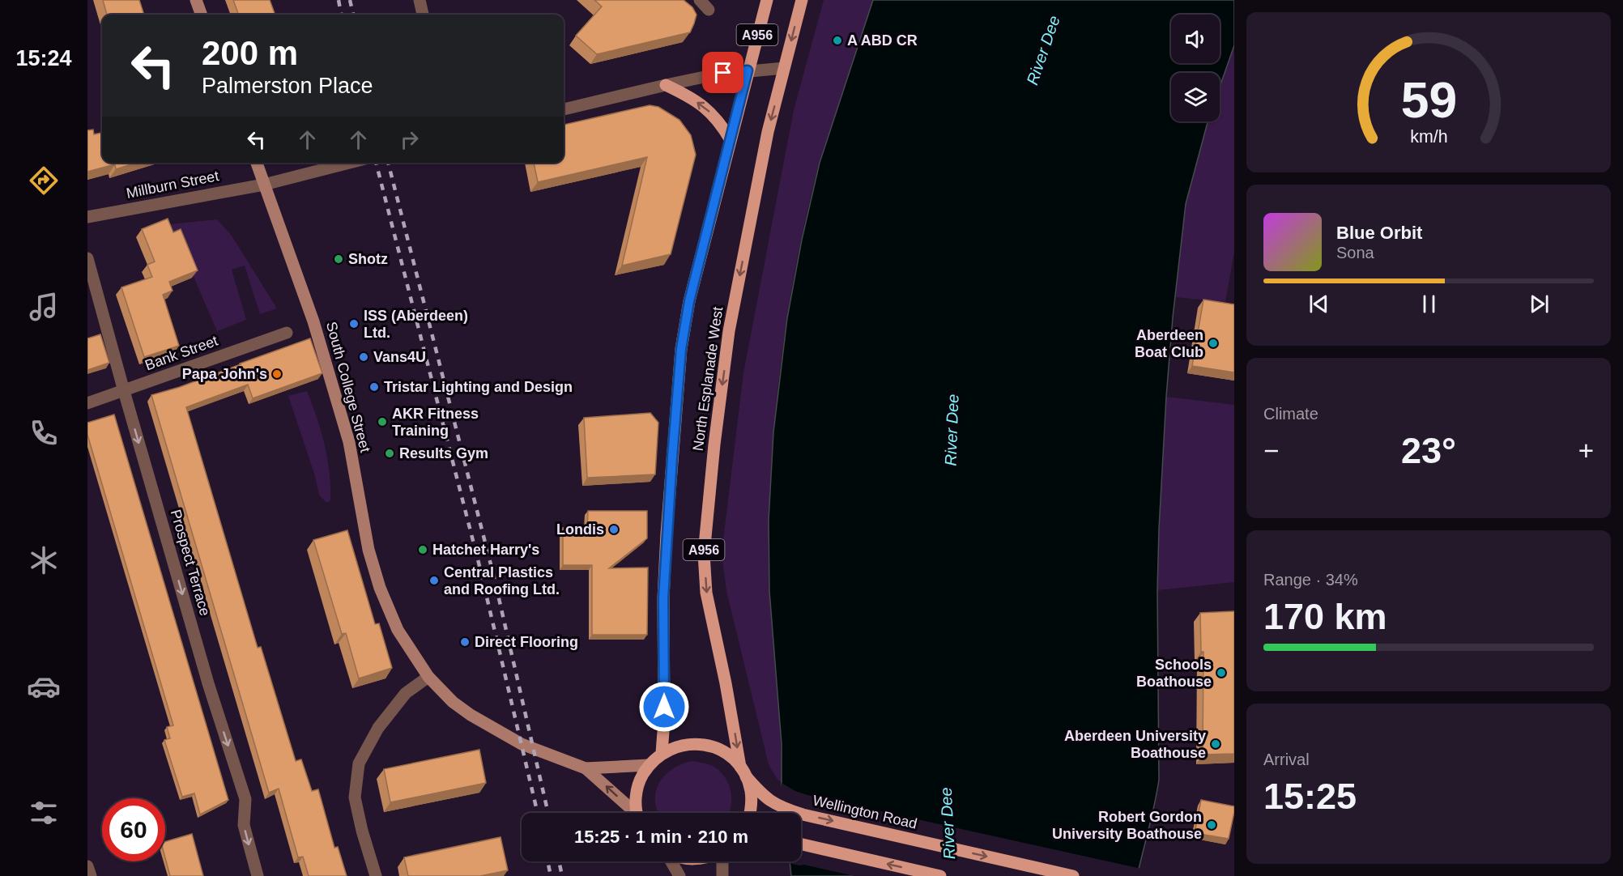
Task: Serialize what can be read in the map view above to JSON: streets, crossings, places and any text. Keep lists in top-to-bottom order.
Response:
{
  "streets": {
    "main road": [
      "A956",
      "North Esplanade West",
      "South College Street",
      "Wellington Road"
    ],
    "street": ["Millburn Street", "Bank Street", "Prospect Terrace"]
  },
  "crossings": [
    ["A956", "North Esplanade West"],
    ["A956", "Wellington Road"],
    ["Millburn Street", "South College Street"],
    ["Bank Street", "Prospect Terrace"],
    ["North Esplanade West", "Wellington Road"]
  ],
  "one_way": ["Prospect Terrace"],
  "water": ["River Dee"],
  "places": [
    "A ABD CR",
    "Shotz",
    "ISS (Aberdeen) Ltd.",
    "Aberdeen Boat Club",
    "Vans4U",
    "Papa John's",
    "Tristar Lighting and Design",
    "AKR Fitness Training",
    "Results Gym",
    "Londis",
    "Hatchet Harry's",
    "Central Plastics and Roofing Ltd.",
    "Direct Flooring",
    "Schools Boathouse",
    "Aberdeen University Boathouse",
    "Robert Gordon University Boathouse"
  ],
  "page": {
    "tabs": "15:24",
    "turn": ["200 m", "Palmerston Place"],
    "song": ["Blue Orbit", "Sona"],
    "tile": [
      "Climate",
      ["Range · 34%", "170 km"],
      ["Arrival", "15:25"]
    ],
    "heat": ["−", "23°", "+"],
    "limit": "60",
    "trip": "15:25 · 1 min · 210 m",
    "gauge": ["59", "km/h"]
  }
}
